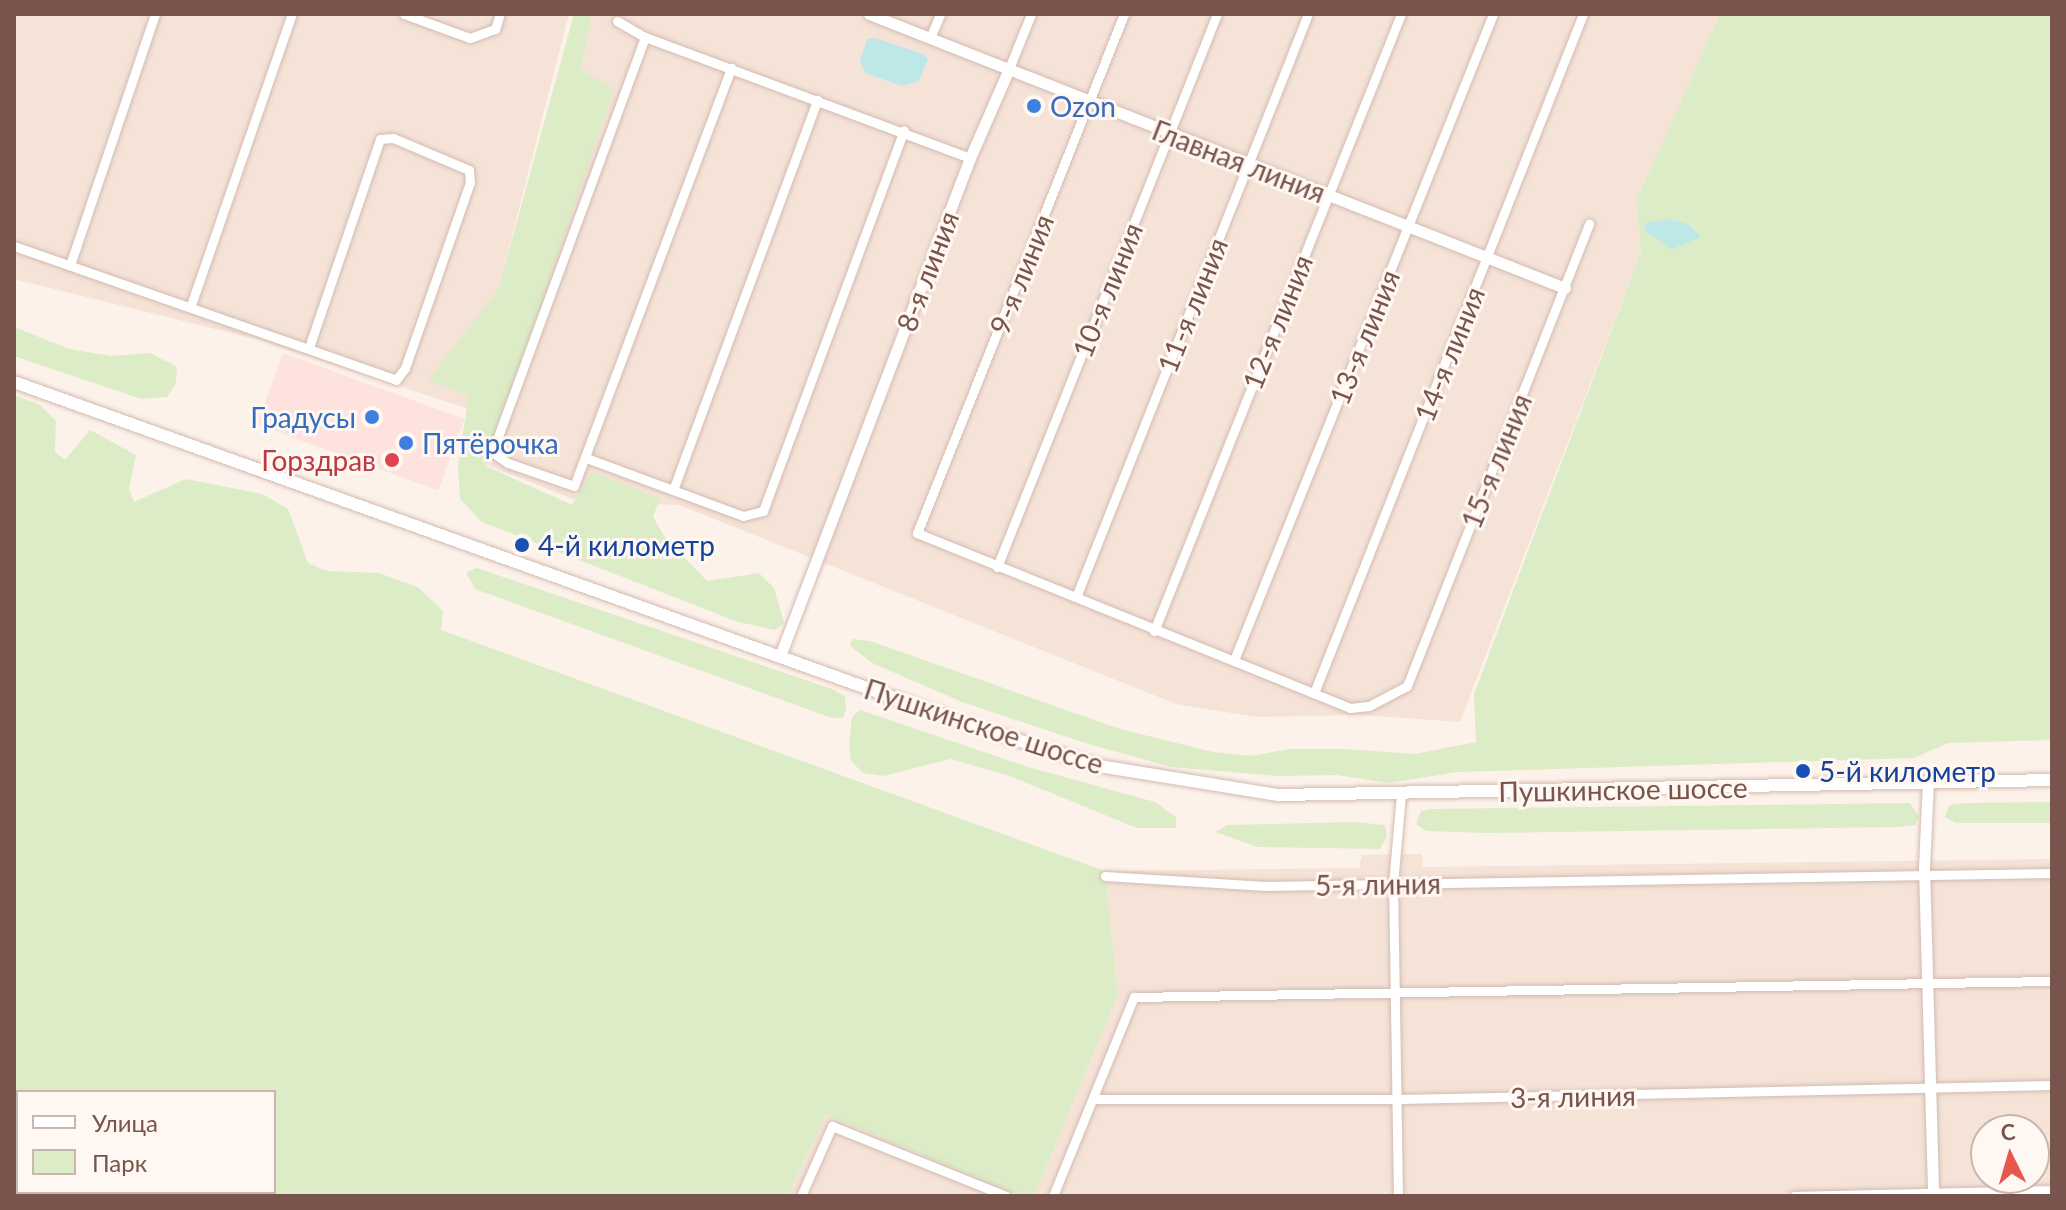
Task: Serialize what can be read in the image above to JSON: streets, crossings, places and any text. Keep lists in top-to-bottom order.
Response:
{
  "streets": {
    "main road": ["Пушкинское шоссе"],
    "street": [
      "Главная линия",
      "8-я линия",
      "9-я линия",
      "10-я линия",
      "11-я линия",
      "12-я линия",
      "13-я линия",
      "14-я линия",
      "15-я линия",
      "5-я линия",
      "3-я линия"
    ]
  },
  "crossings": [
    ["Главная линия", "8-я линия"],
    ["Главная линия", "9-я линия"],
    ["Главная линия", "10-я линия"],
    ["Главная линия", "11-я линия"],
    ["Главная линия", "12-я линия"],
    ["Главная линия", "13-я линия"],
    ["Главная линия", "14-я линия"],
    ["Главная линия", "15-я линия"],
    ["8-я линия", "Пушкинское шоссе"],
    ["9-я линия", "10-я линия"],
    ["14-я линия", "15-я линия"]
  ],
  "places": [
    "Ozon",
    "Градусы",
    "Пятёрочка",
    "Горздрав",
    "4-й километр",
    "5-й километр"
  ],
  "legend": ["Улица", "Парк"],
  "north": "top"
}
